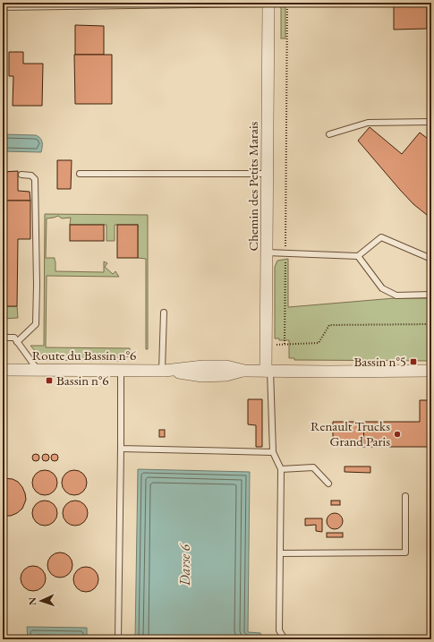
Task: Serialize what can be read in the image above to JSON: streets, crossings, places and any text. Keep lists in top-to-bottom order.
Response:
{
  "streets": {
    "street": ["Chemin des Petits Marais", "Route du Bassin n°6"]
  },
  "crossings": [
    ["Chemin des Petits Marais", "Route du Bassin n°6"]
  ],
  "water": ["Darse 6"],
  "places": {
    "transit": ["Bassin n°5", "Bassin n°6"],
    "other": ["Renault Trucks Grand Paris"]
  },
  "north": "left"
}
